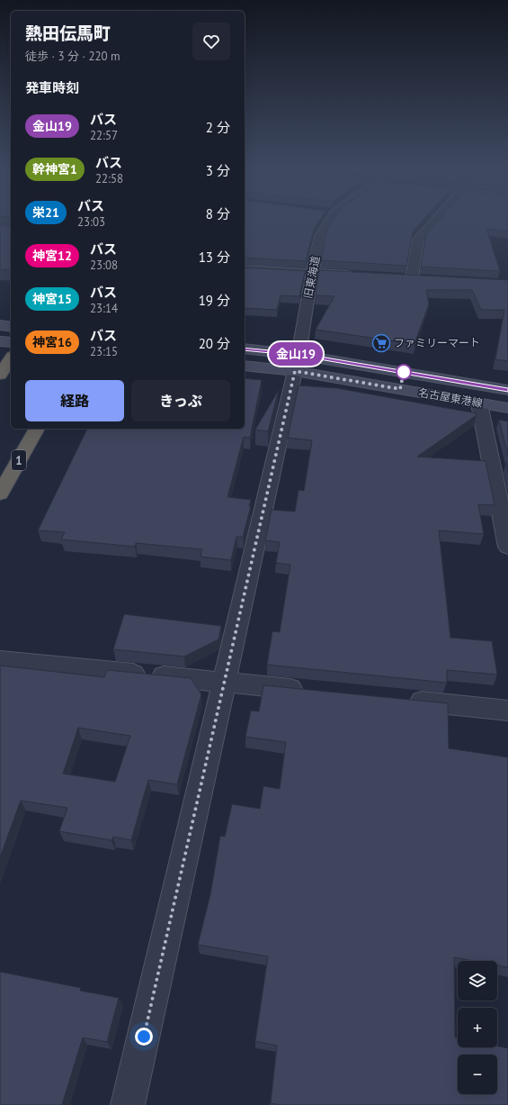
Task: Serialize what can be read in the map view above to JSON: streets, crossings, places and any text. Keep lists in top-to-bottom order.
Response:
{
  "streets": {
    "highway": ["1"],
    "main road": ["名古屋東港線"],
    "street": ["旧東海道"]
  },
  "crossings": [
    ["旧東海道", "名古屋東港線"]
  ],
  "places": {
    "supermarket": ["ファミリーマート"]
  },
  "lines": ["bus line 金山19"],
  "page": {
    "on_map": "金山19",
    "heading": [
      ["熱田伝馬町", "徒歩 · 3 分 · 220 m"],
      "発車時刻"
    ],
    "list": [
      {
        "mark": "金山19",
        "name": "バス",
        "note": "22:57",
        "value": "2 分"
      },
      {
        "mark": "幹神宮1",
        "name": "バス",
        "note": "22:58",
        "value": "3 分"
      },
      {
        "mark": "栄21",
        "name": "バス",
        "note": "23:03",
        "value": "8 分"
      },
      {
        "mark": "神宮12",
        "name": "バス",
        "note": "23:08",
        "value": "13 分"
      },
      {
        "mark": "神宮15",
        "name": "バス",
        "note": "23:14",
        "value": "19 分"
      },
      {
        "mark": "神宮16",
        "name": "バス",
        "note": "23:15",
        "value": "20 分"
      }
    ],
    "buttons": ["経路", "きっぷ"],
    "map_buttons": ["+", "−"]
  }
}
